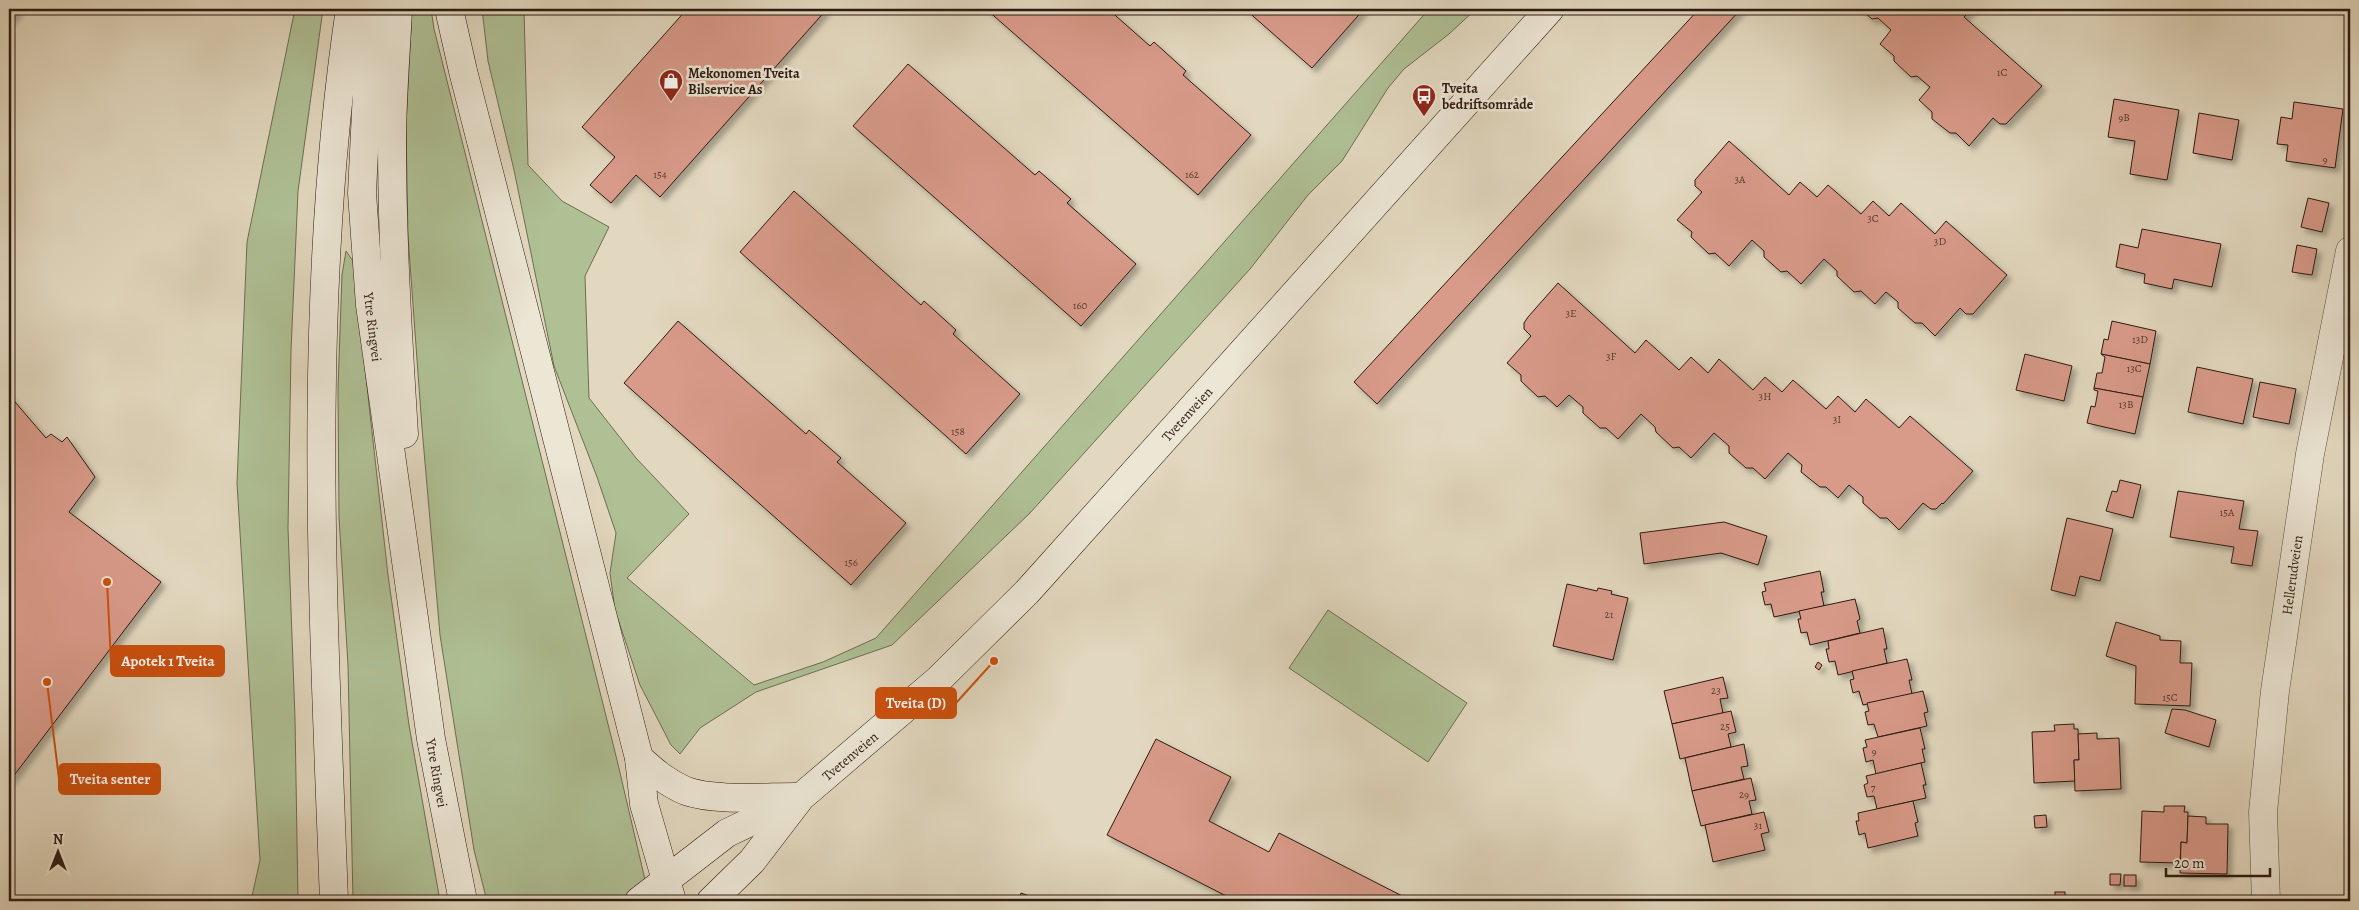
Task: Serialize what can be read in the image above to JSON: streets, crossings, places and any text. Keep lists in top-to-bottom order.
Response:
{
  "streets": {
    "main road": ["Ytre Ringvei", "Tvetenveien", "Hellerudveien"]
  },
  "places": {
    "shop": ["Mekonomen Tveita Bilservice As"],
    "bus stop": ["Tveita bedriftsområde"],
    "other": ["Apotek 1 Tveita", "Tveita (D)", "Tveita senter"]
  },
  "house_numbers": [
    "1C",
    "9B",
    "9",
    "154",
    "162",
    "3A",
    "3C",
    "3D",
    "160",
    "3E",
    "13D",
    "3F",
    "13C",
    "3H",
    "13B",
    "3I",
    "158",
    "15A",
    "156",
    "21",
    "23",
    "15C",
    "25",
    "9",
    "7",
    "29",
    "31"
  ],
  "scale_bar": "20 m",
  "north": "top"
}
